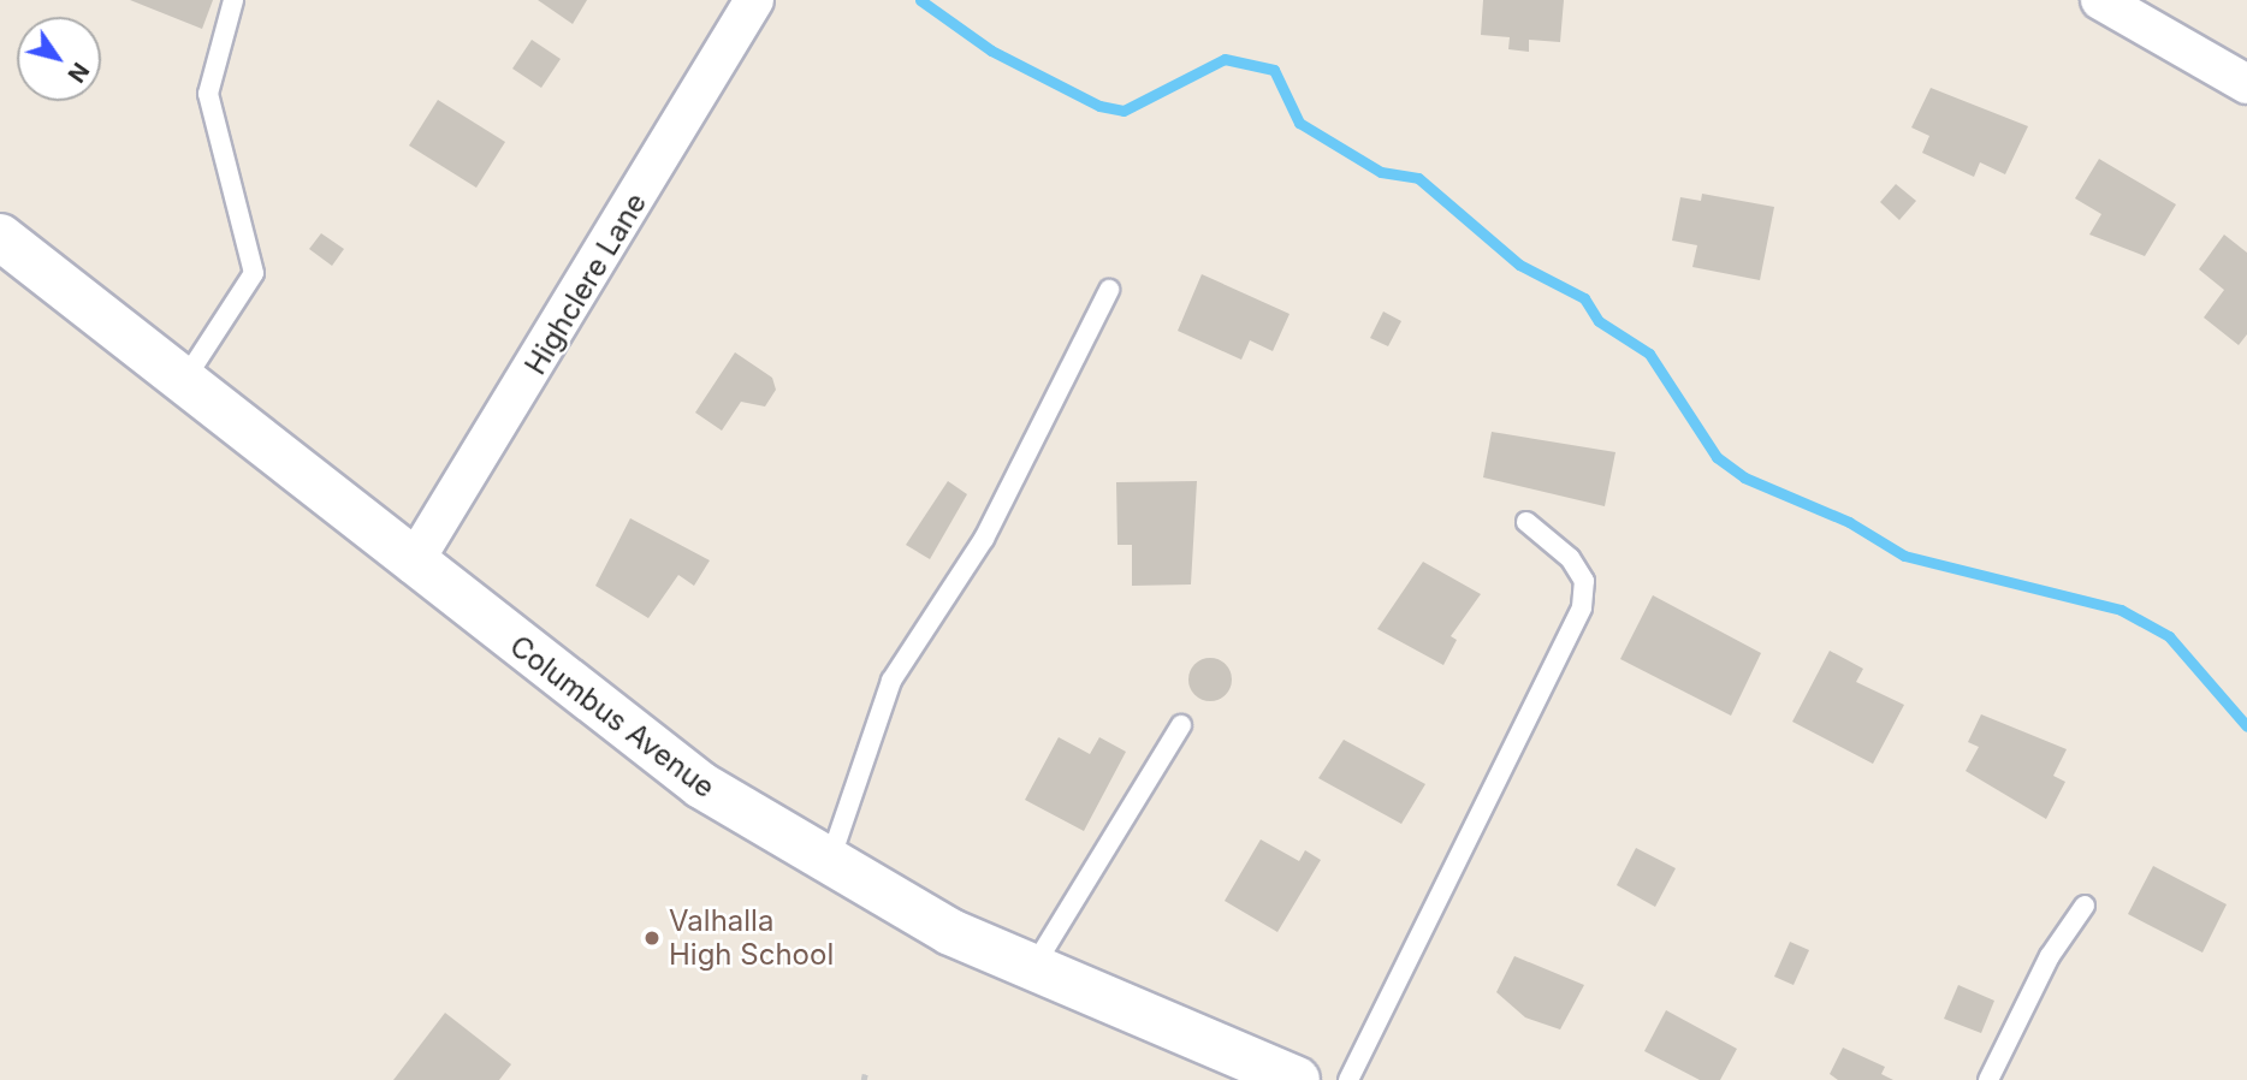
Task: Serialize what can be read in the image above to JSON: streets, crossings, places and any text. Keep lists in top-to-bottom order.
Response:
{
  "streets": {
    "street": ["Highclere Lane", "Columbus Avenue"]
  },
  "crossings": [
    ["Highclere Lane", "Columbus Avenue"]
  ],
  "places": ["Valhalla High School"],
  "north": "bottom right"
}
